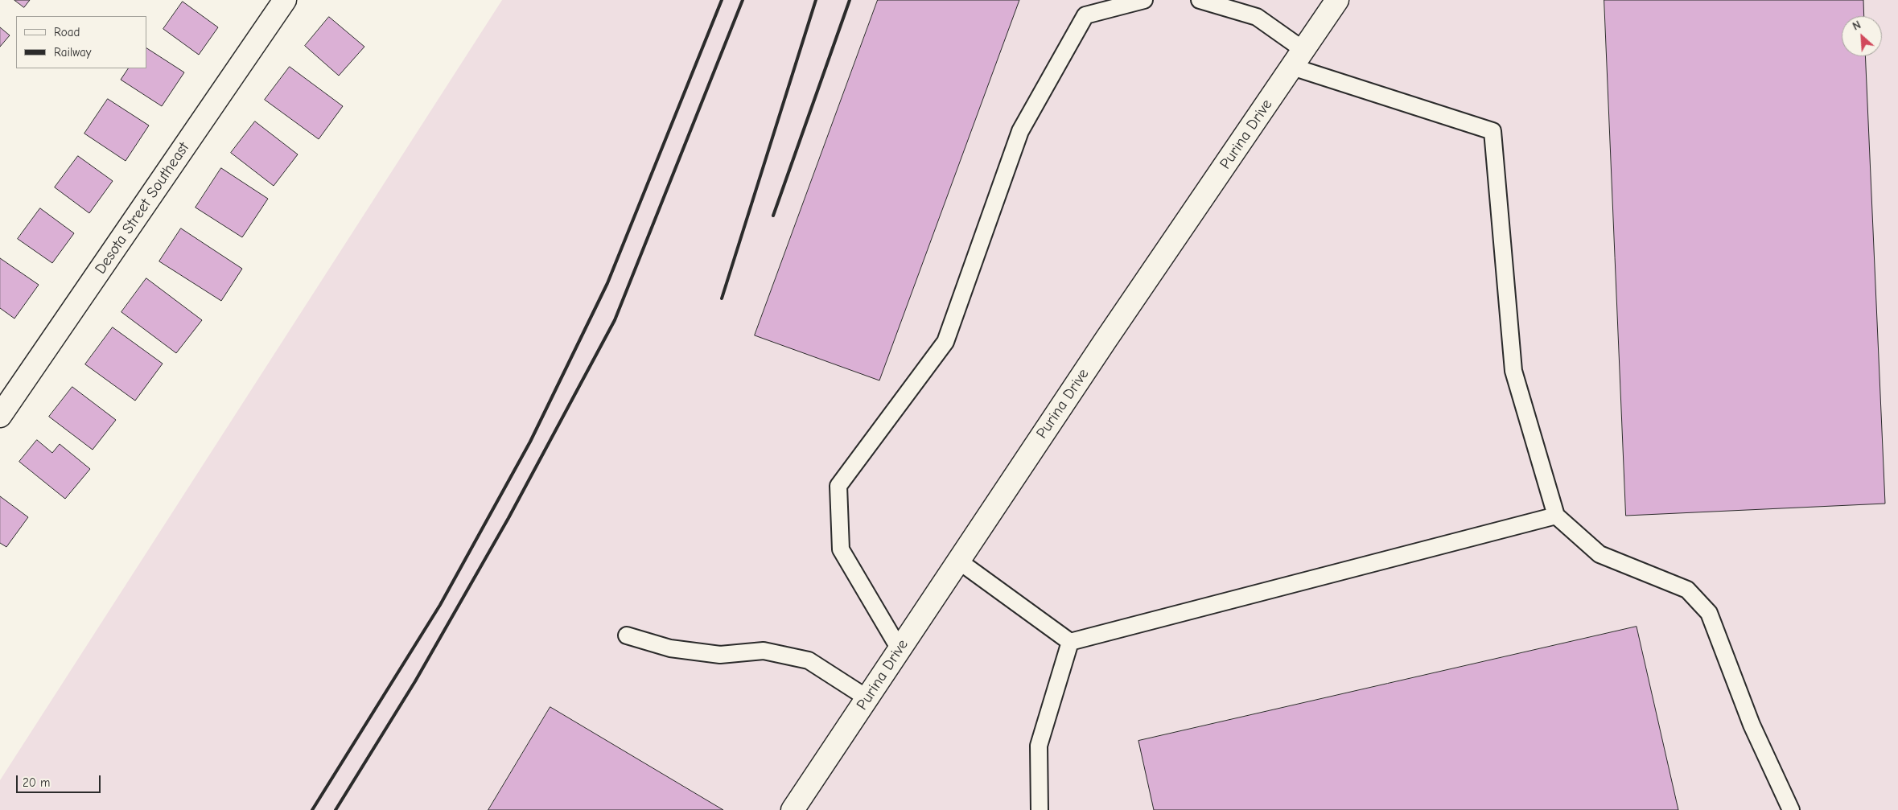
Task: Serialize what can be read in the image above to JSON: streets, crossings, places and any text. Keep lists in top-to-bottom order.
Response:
{
  "streets": {
    "street": ["Purina Drive", "Desota Street Southeast"]
  },
  "legend": ["Road", "Railway"],
  "scale_bar": "20 m",
  "north": "top left"
}
